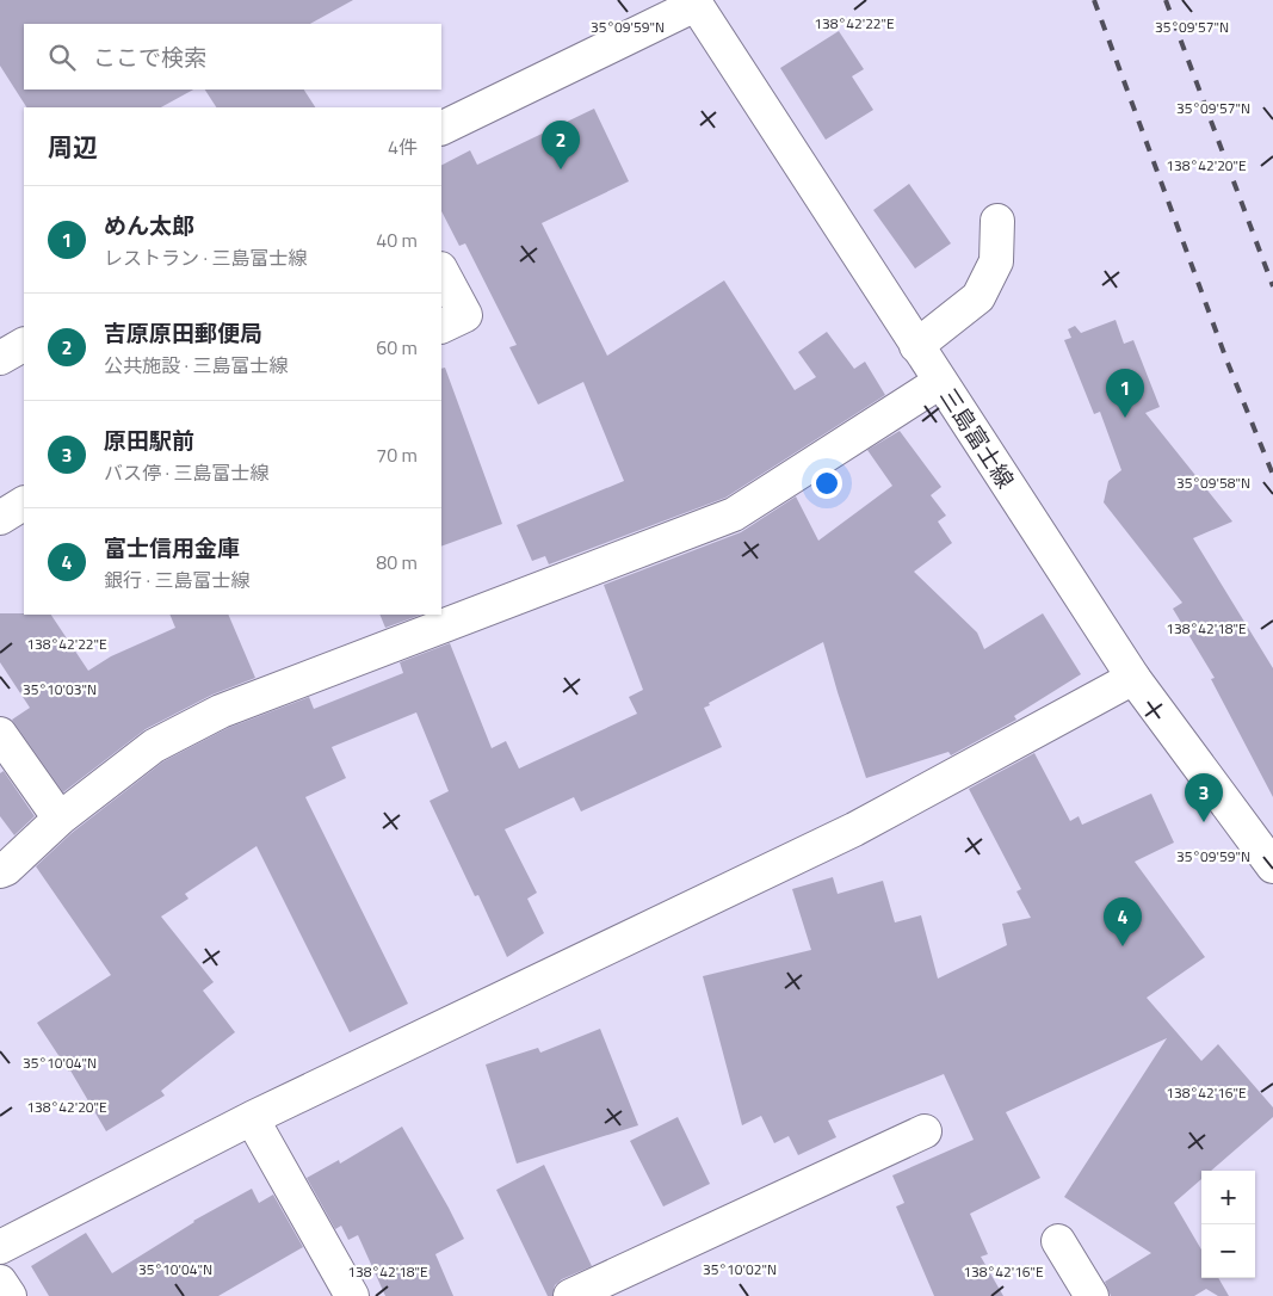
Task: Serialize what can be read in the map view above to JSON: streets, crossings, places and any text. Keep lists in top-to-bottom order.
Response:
{
  "streets": {
    "street": ["三島富士線"]
  },
  "page": {
    "search": "ここで検索",
    "heading": ["周辺", "4件"],
    "pins": [
      "2",
      "1",
      "3",
      "4"
    ],
    "list": [
      {
        "mark": "1",
        "name": "めん太郎",
        "note": "レストラン · 三島富士線",
        "value": "40 m"
      },
      {
        "mark": "2",
        "name": "吉原原田郵便局",
        "note": "公共施設 · 三島富士線",
        "value": "60 m"
      },
      {
        "mark": "3",
        "name": "原田駅前",
        "note": "バス停 · 三島富士線",
        "value": "70 m"
      },
      {
        "mark": "4",
        "name": "富士信用金庫",
        "note": "銀行 · 三島富士線",
        "value": "80 m"
      }
    ],
    "map_buttons": ["+", "−"]
  },
  "coordinates": [
    "138°42'22\"E",
    "35°09'59\"N",
    "35°09'57\"N",
    "138°42'20\"E",
    "35°09'58\"N",
    "138°42'18\"E",
    "35°10'03\"N",
    "35°10'04\"N",
    "138°42'16\"E",
    "35°10'02\"N"
  ]
}
